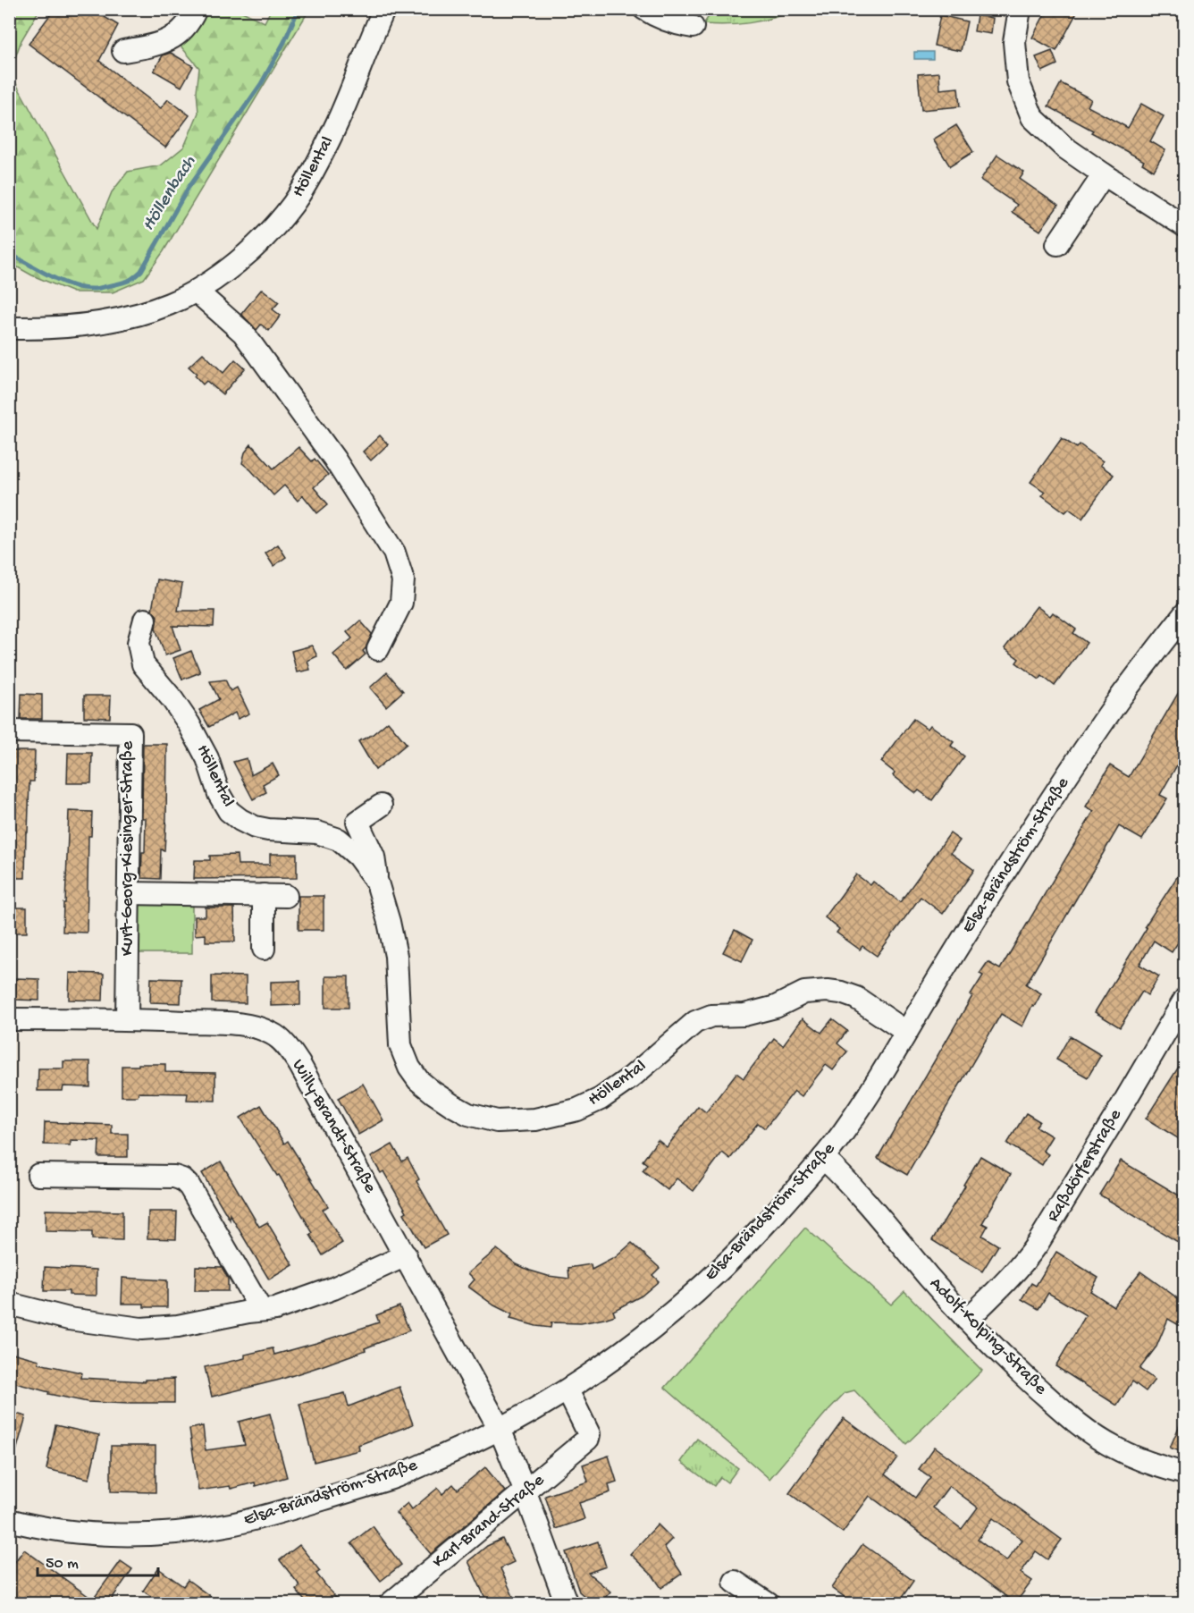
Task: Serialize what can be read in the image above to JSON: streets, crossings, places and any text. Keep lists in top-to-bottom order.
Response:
{
  "streets": {
    "street": [
      "Höllental",
      "Kurt-Georg-Kiesinger-Straße",
      "Elsa-Brändström-Straße",
      "Willy-Brandt-Straße",
      "Raßdörferstraße",
      "Adolf-Kolping-Straße",
      "Karl-Brand-Straße"
    ]
  },
  "crossings": [
    ["Höllental", "Elsa-Brändström-Straße"],
    ["Kurt-Georg-Kiesinger-Straße", "Willy-Brandt-Straße"],
    ["Elsa-Brändström-Straße", "Willy-Brandt-Straße"],
    ["Elsa-Brändström-Straße", "Adolf-Kolping-Straße"],
    ["Elsa-Brändström-Straße", "Karl-Brand-Straße"],
    ["Willy-Brandt-Straße", "Karl-Brand-Straße"],
    ["Raßdörferstraße", "Adolf-Kolping-Straße"]
  ],
  "water": ["Höllenbach"],
  "scale_bar": "50 m"
}
